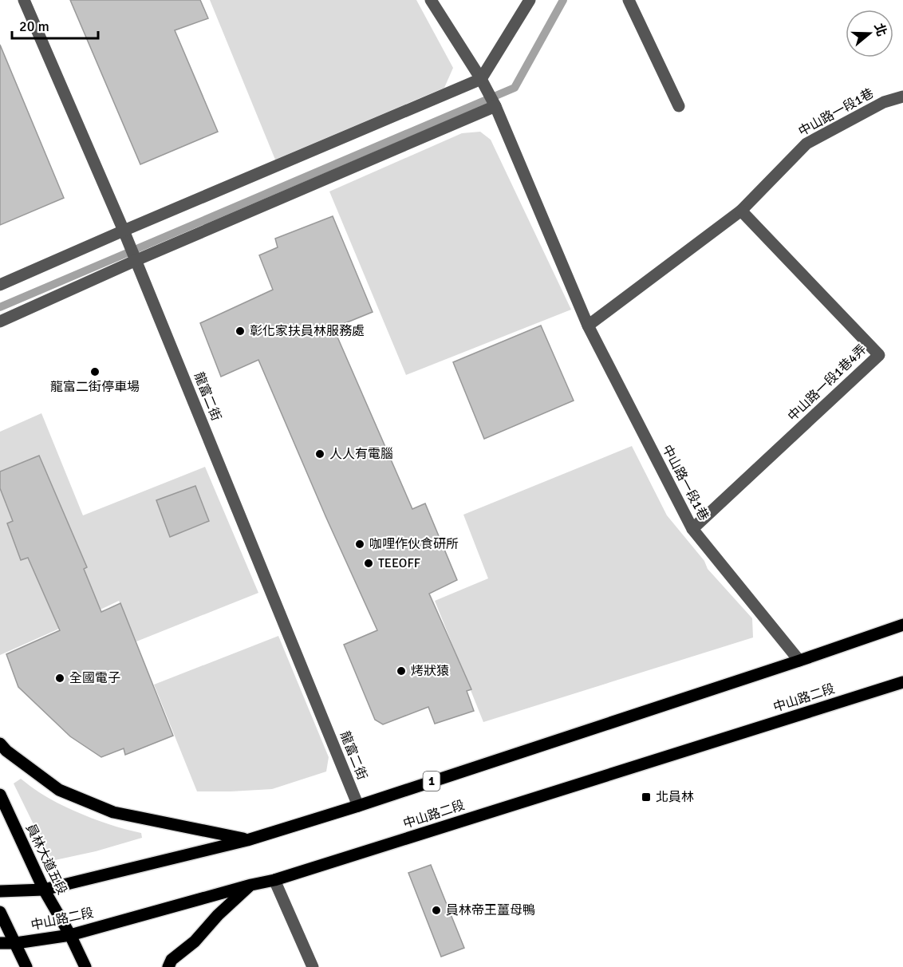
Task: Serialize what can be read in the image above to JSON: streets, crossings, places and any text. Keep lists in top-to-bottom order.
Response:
{
  "streets": {
    "main road": ["中山路二段", "1", "員林大道五段"],
    "street": ["中山路一段1巷", "中山路一段1巷4弄", "龍富二街"]
  },
  "crossings": [
    ["中山路一段1巷", "中山路一段1巷4弄"],
    ["中山路一段1巷", "1"],
    ["龍富二街", "1"],
    ["中山路二段", "員林大道五段"],
    ["1", "員林大道五段"]
  ],
  "places": {
    "other": [
      "彰化家扶員林服務處",
      "龍富二街停車場",
      "人人有電腦",
      "咖哩作伙食研所",
      "TEEOFF",
      "烤狀猿",
      "全國電子",
      "員林帝王薑母鴨"
    ],
    "transit": ["北員林"]
  },
  "scale_bar": "20 m",
  "north": "right"
}
